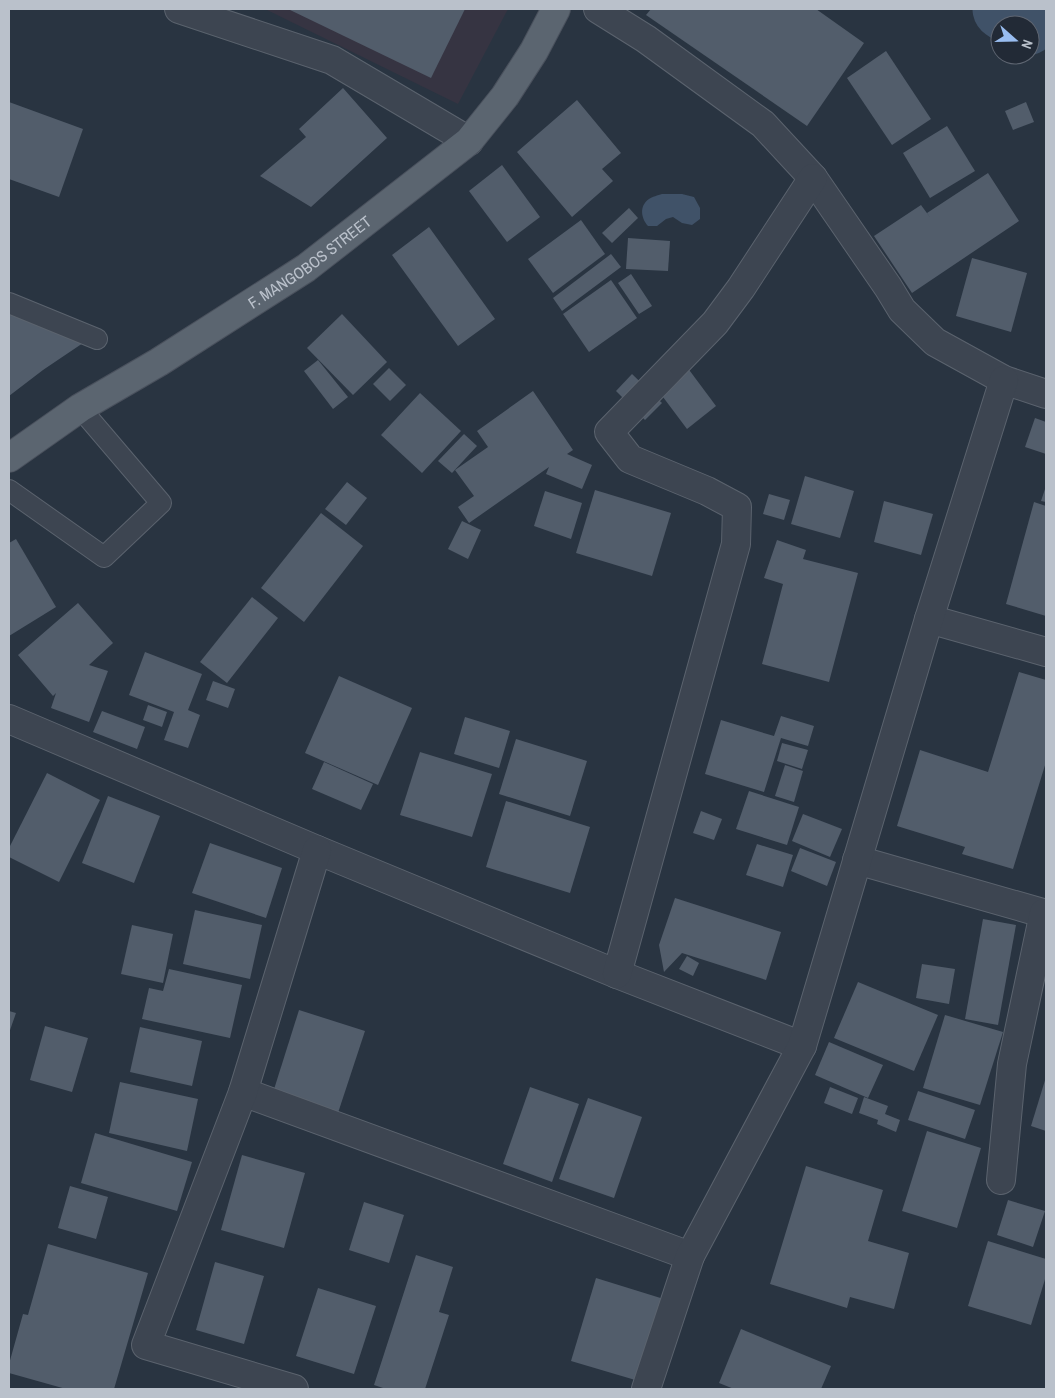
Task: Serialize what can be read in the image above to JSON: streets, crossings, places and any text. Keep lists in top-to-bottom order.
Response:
{
  "streets": {
    "main road": ["F. MANGOBOS STREET"]
  },
  "north": "right"
}
